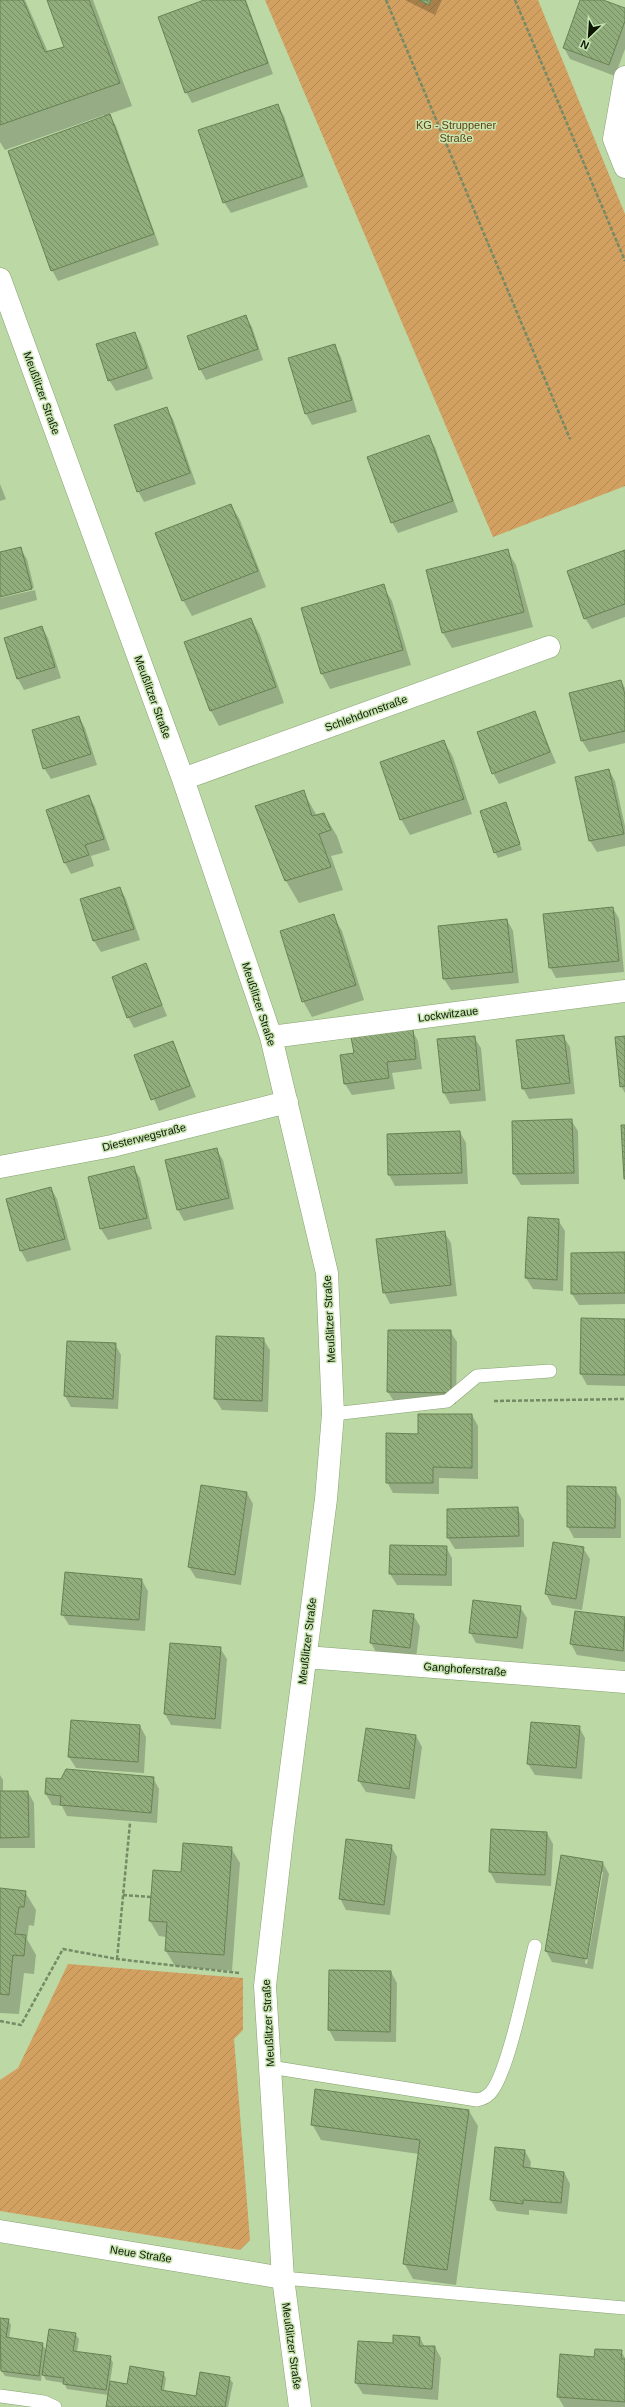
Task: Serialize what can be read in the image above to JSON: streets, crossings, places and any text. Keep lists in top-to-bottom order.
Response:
{
  "streets": {
    "street": [
      "Meußlitzer Straße",
      "Schlehdornstraße",
      "Lockwitzaue",
      "Diesterwegstraße",
      "Ganghoferstraße",
      "Neue Straße"
    ]
  },
  "crossings": [
    ["Meußlitzer Straße", "Schlehdornstraße"],
    ["Meußlitzer Straße", "Lockwitzaue"],
    ["Meußlitzer Straße", "Diesterwegstraße"],
    ["Meußlitzer Straße", "Ganghoferstraße"],
    ["Meußlitzer Straße", "Neue Straße"]
  ],
  "parks": ["KG - Struppener Straße"],
  "north": "bottom left"
}
